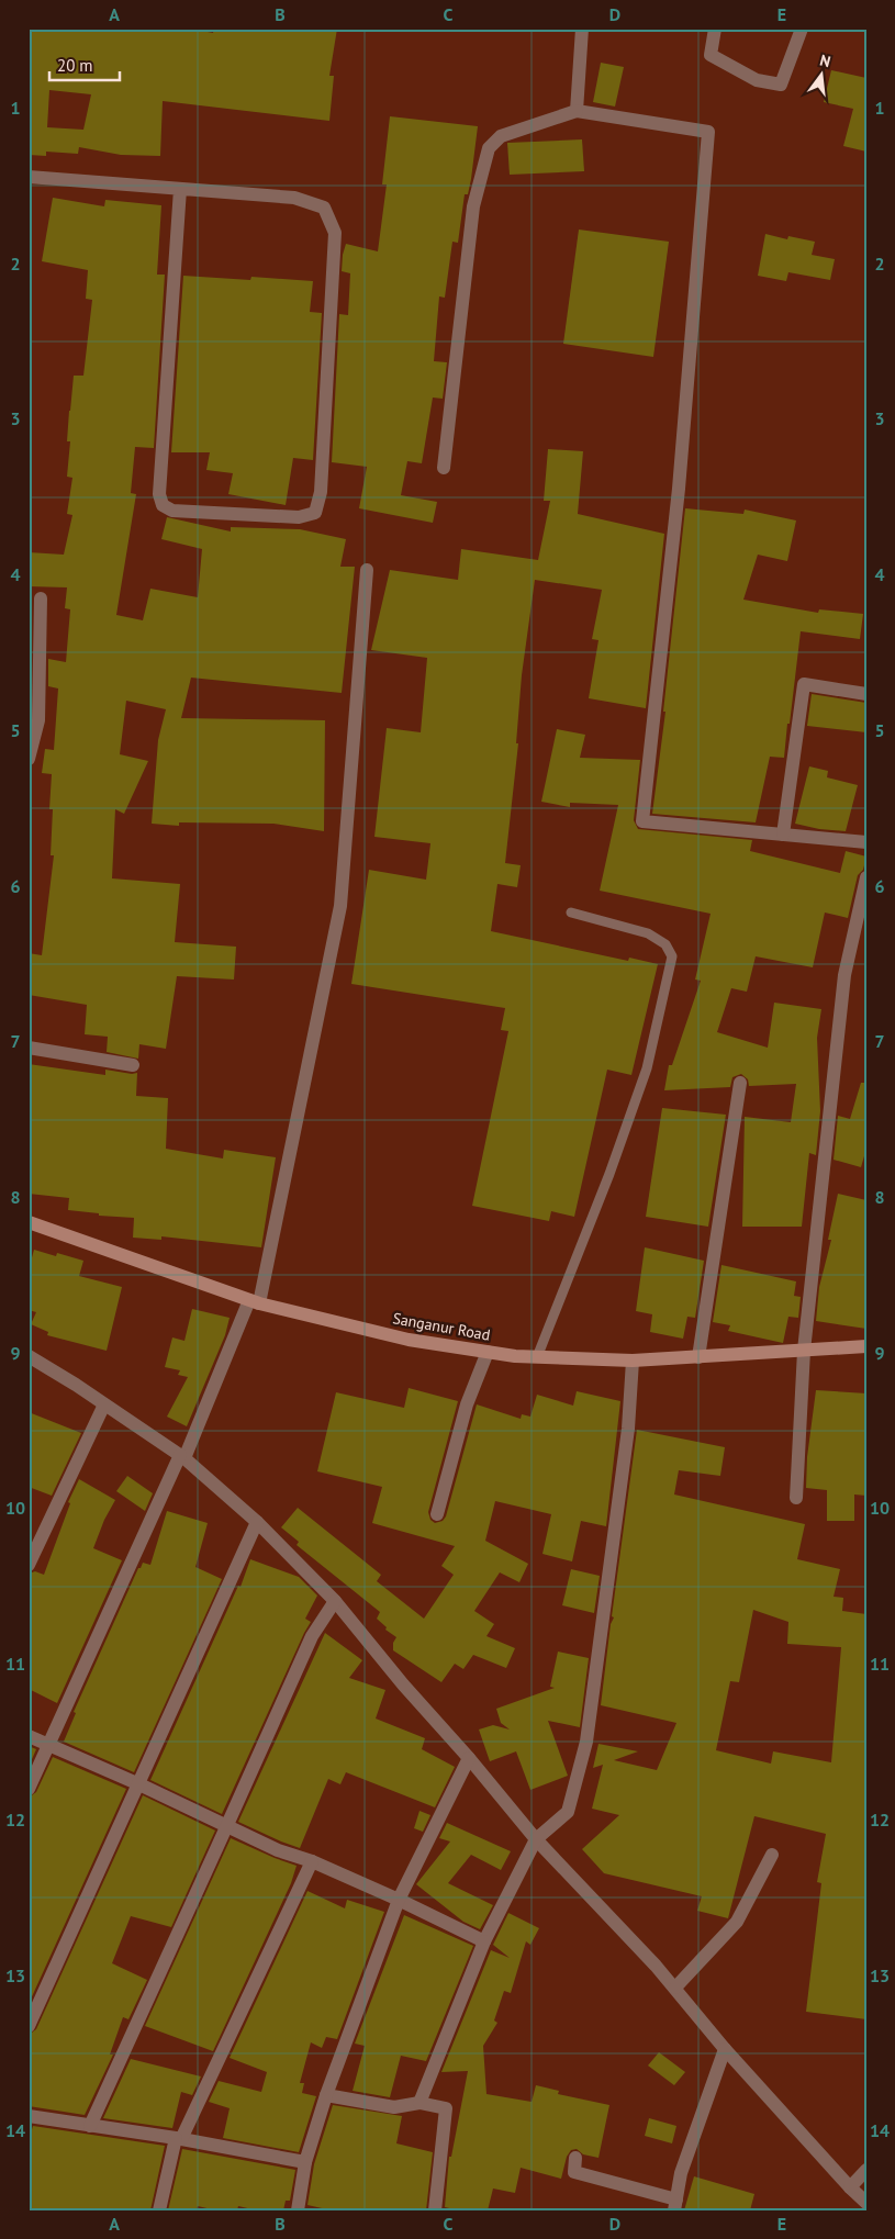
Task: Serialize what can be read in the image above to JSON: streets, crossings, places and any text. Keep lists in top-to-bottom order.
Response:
{
  "streets": {
    "main road": ["Sanganur Road"]
  },
  "scale_bar": "20 m",
  "north": "top",
  "grid": {
    "columns": [
      "A",
      "B",
      "C",
      "D",
      "E"
    ],
    "rows": [
      "1",
      "2",
      "3",
      "4",
      "5",
      "6",
      "7",
      "8",
      "9",
      "10",
      "11",
      "12",
      "13",
      "14"
    ]
  }
}
